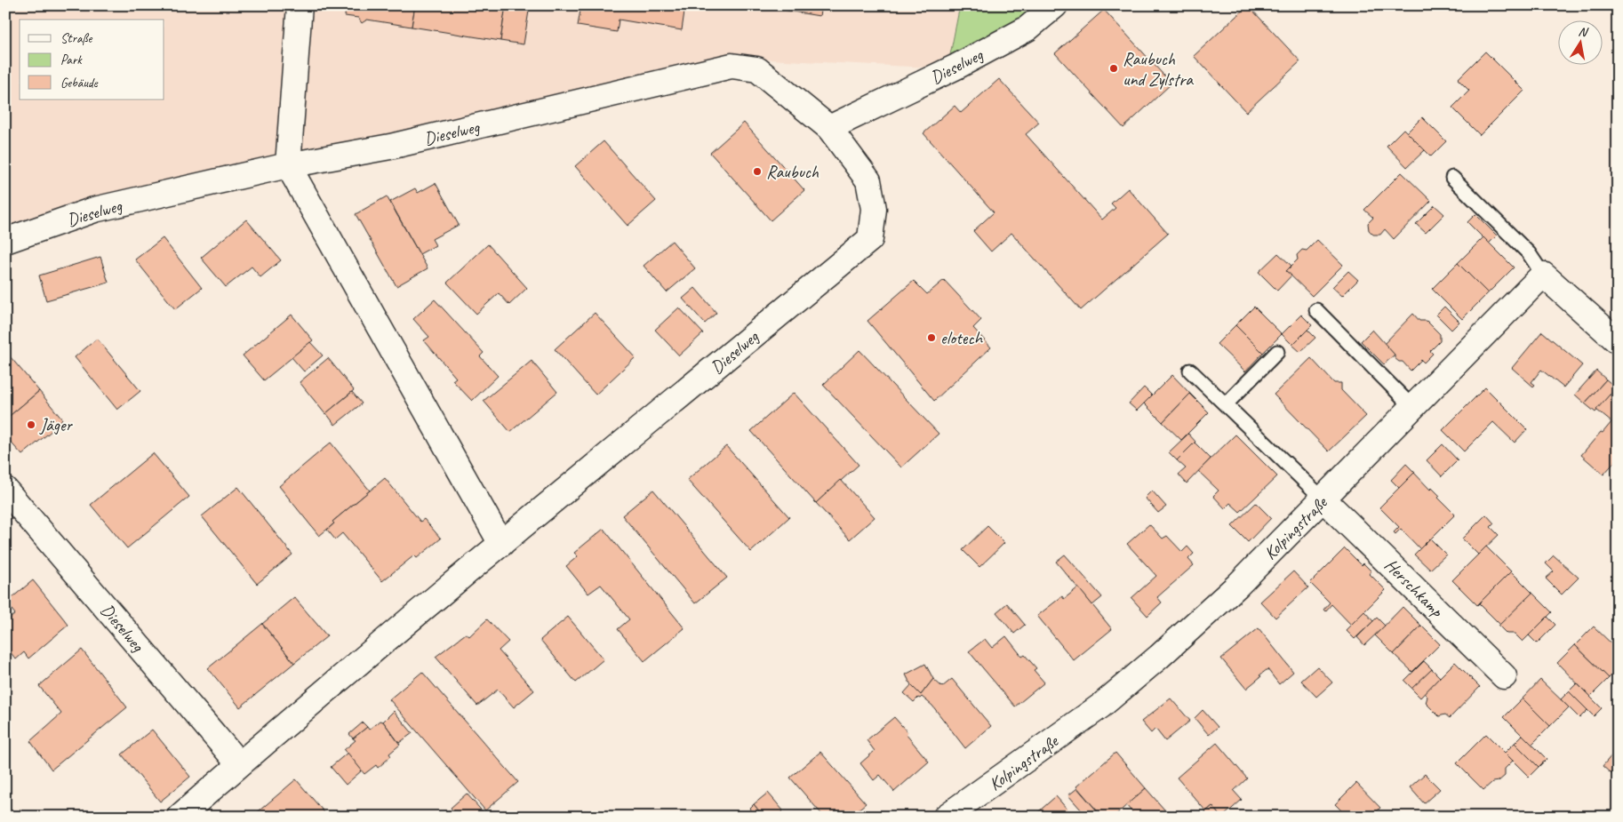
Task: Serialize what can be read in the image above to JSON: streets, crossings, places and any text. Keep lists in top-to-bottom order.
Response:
{
  "streets": {
    "street": ["Dieselweg", "Kolpingstraße", "Herschkamp"]
  },
  "crossings": [
    ["Kolpingstraße", "Herschkamp"]
  ],
  "places": [
    "Raubuch und Zylstra",
    "Raubuch",
    "elotech",
    "Jäger"
  ],
  "legend": ["Straße", "Park", "Gebäude"],
  "north": "top"
}
